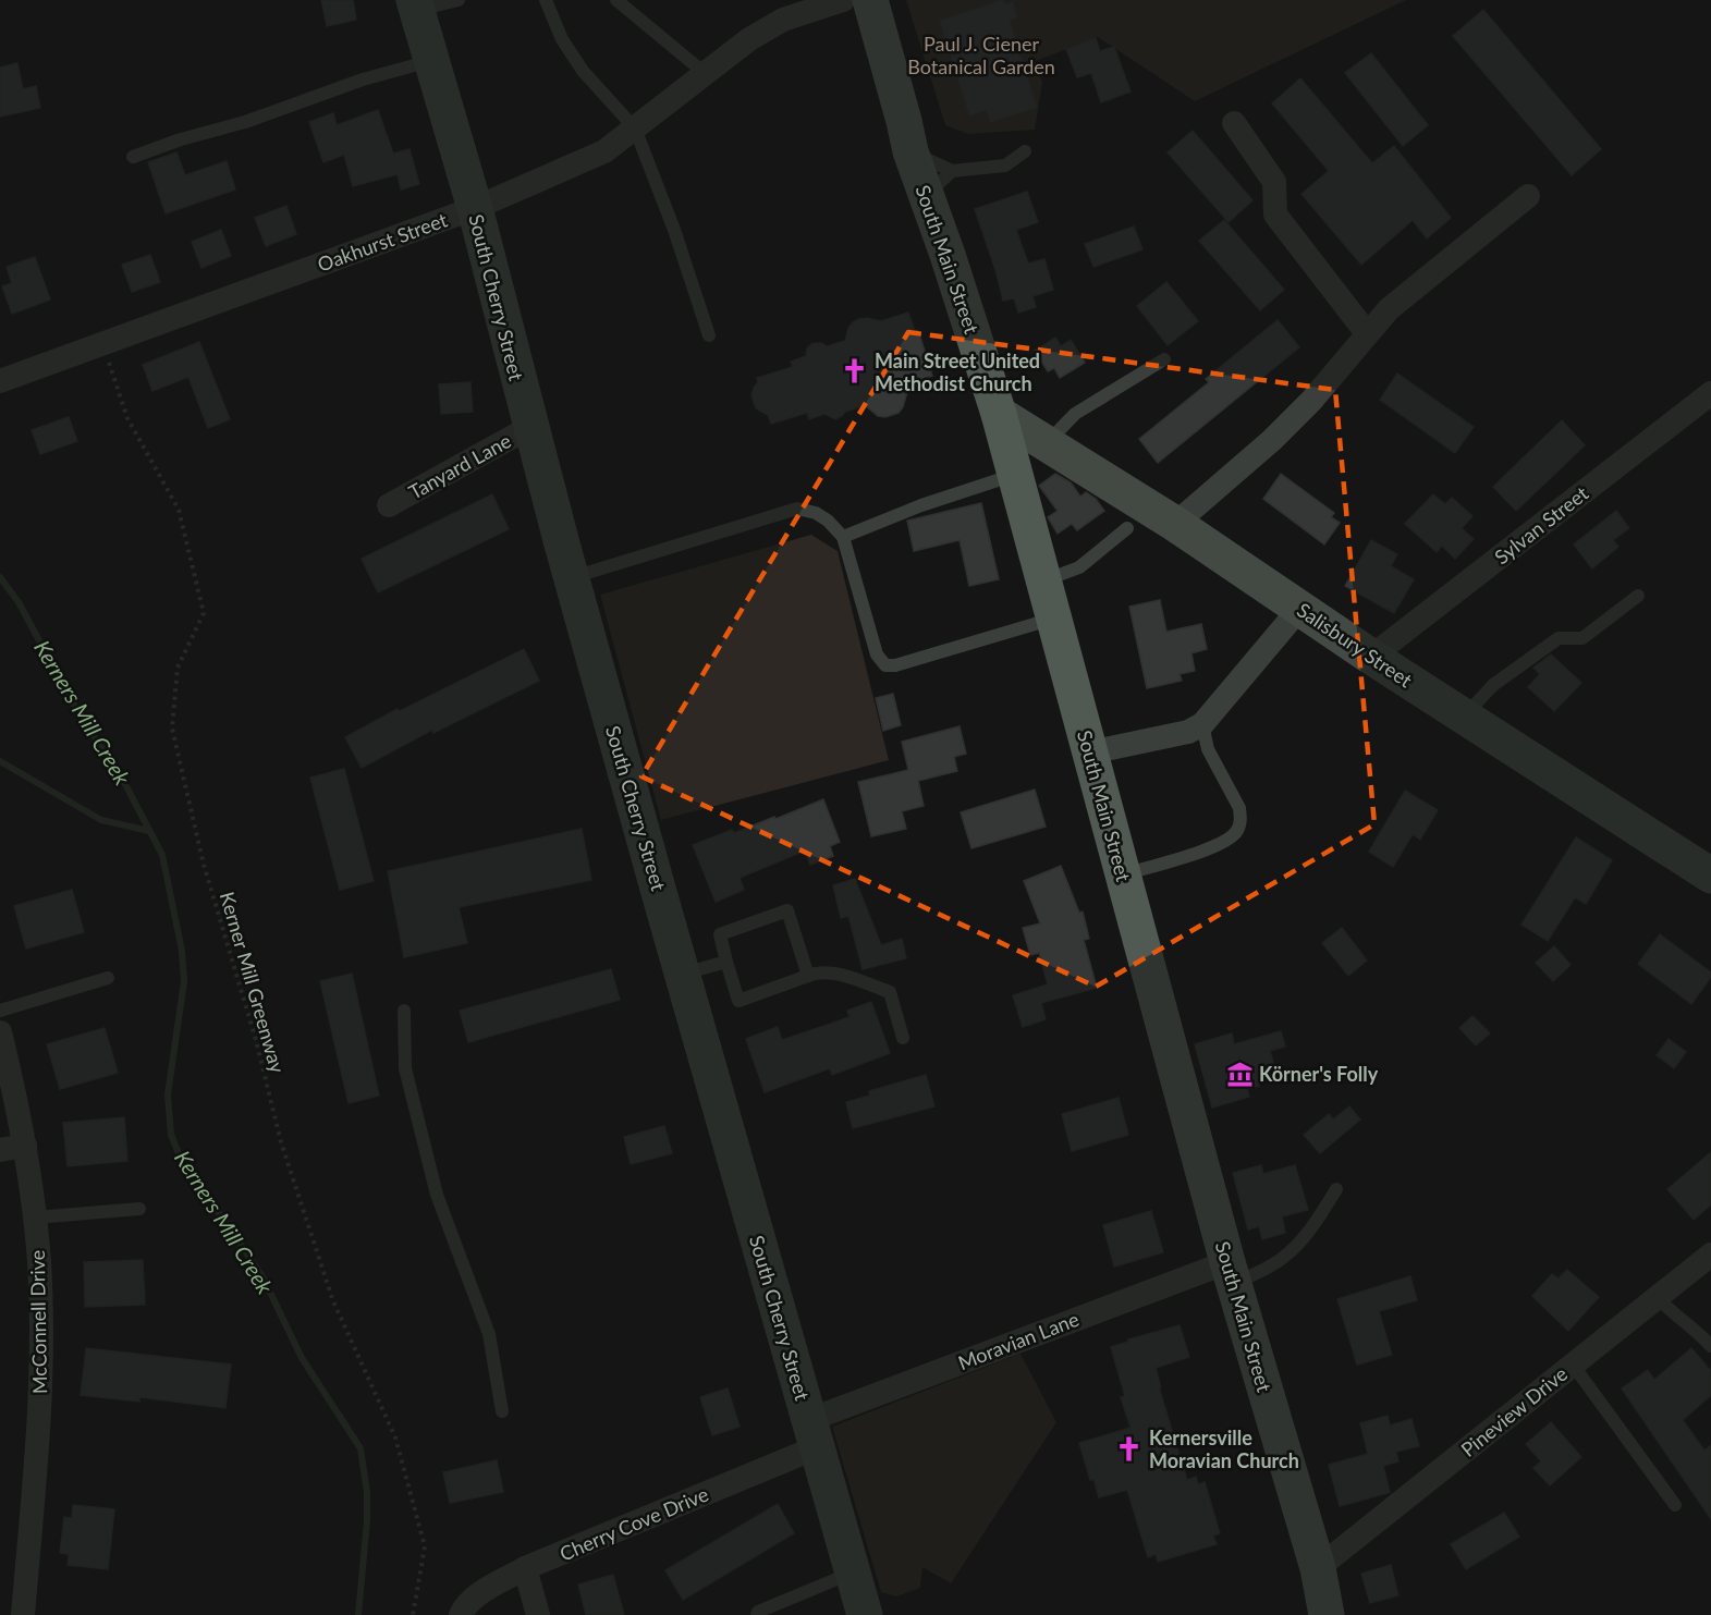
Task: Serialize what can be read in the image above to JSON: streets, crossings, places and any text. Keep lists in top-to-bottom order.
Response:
{
  "streets": {
    "main road": ["South Main Street", "South Cherry Street", "Salisbury Street"],
    "street": [
      "Oakhurst Street",
      "Tanyard Lane",
      "Sylvan Street",
      "McConnell Drive",
      "Moravian Lane",
      "Pineview Drive",
      "Cherry Cove Drive"
    ],
    "path": ["Kerner Mill Greenway"]
  },
  "crossings": [
    ["Oakhurst Street", "South Cherry Street"],
    ["South Main Street", "Salisbury Street"],
    ["South Main Street", "Moravian Lane"],
    ["South Main Street", "Pineview Drive"],
    ["South Cherry Street", "Tanyard Lane"],
    ["South Cherry Street", "Moravian Lane"],
    ["South Cherry Street", "Cherry Cove Drive"],
    ["Sylvan Street", "Salisbury Street"],
    ["Moravian Lane", "Cherry Cove Drive"]
  ],
  "water": ["Kerners Mill Creek"],
  "parks": ["Paul J. Ciener Botanical Garden"],
  "places": {
    "church": ["Main Street United Methodist Church", "Kernersville Moravian Church"],
    "museum": ["Körner's Folly"]
  }
}
